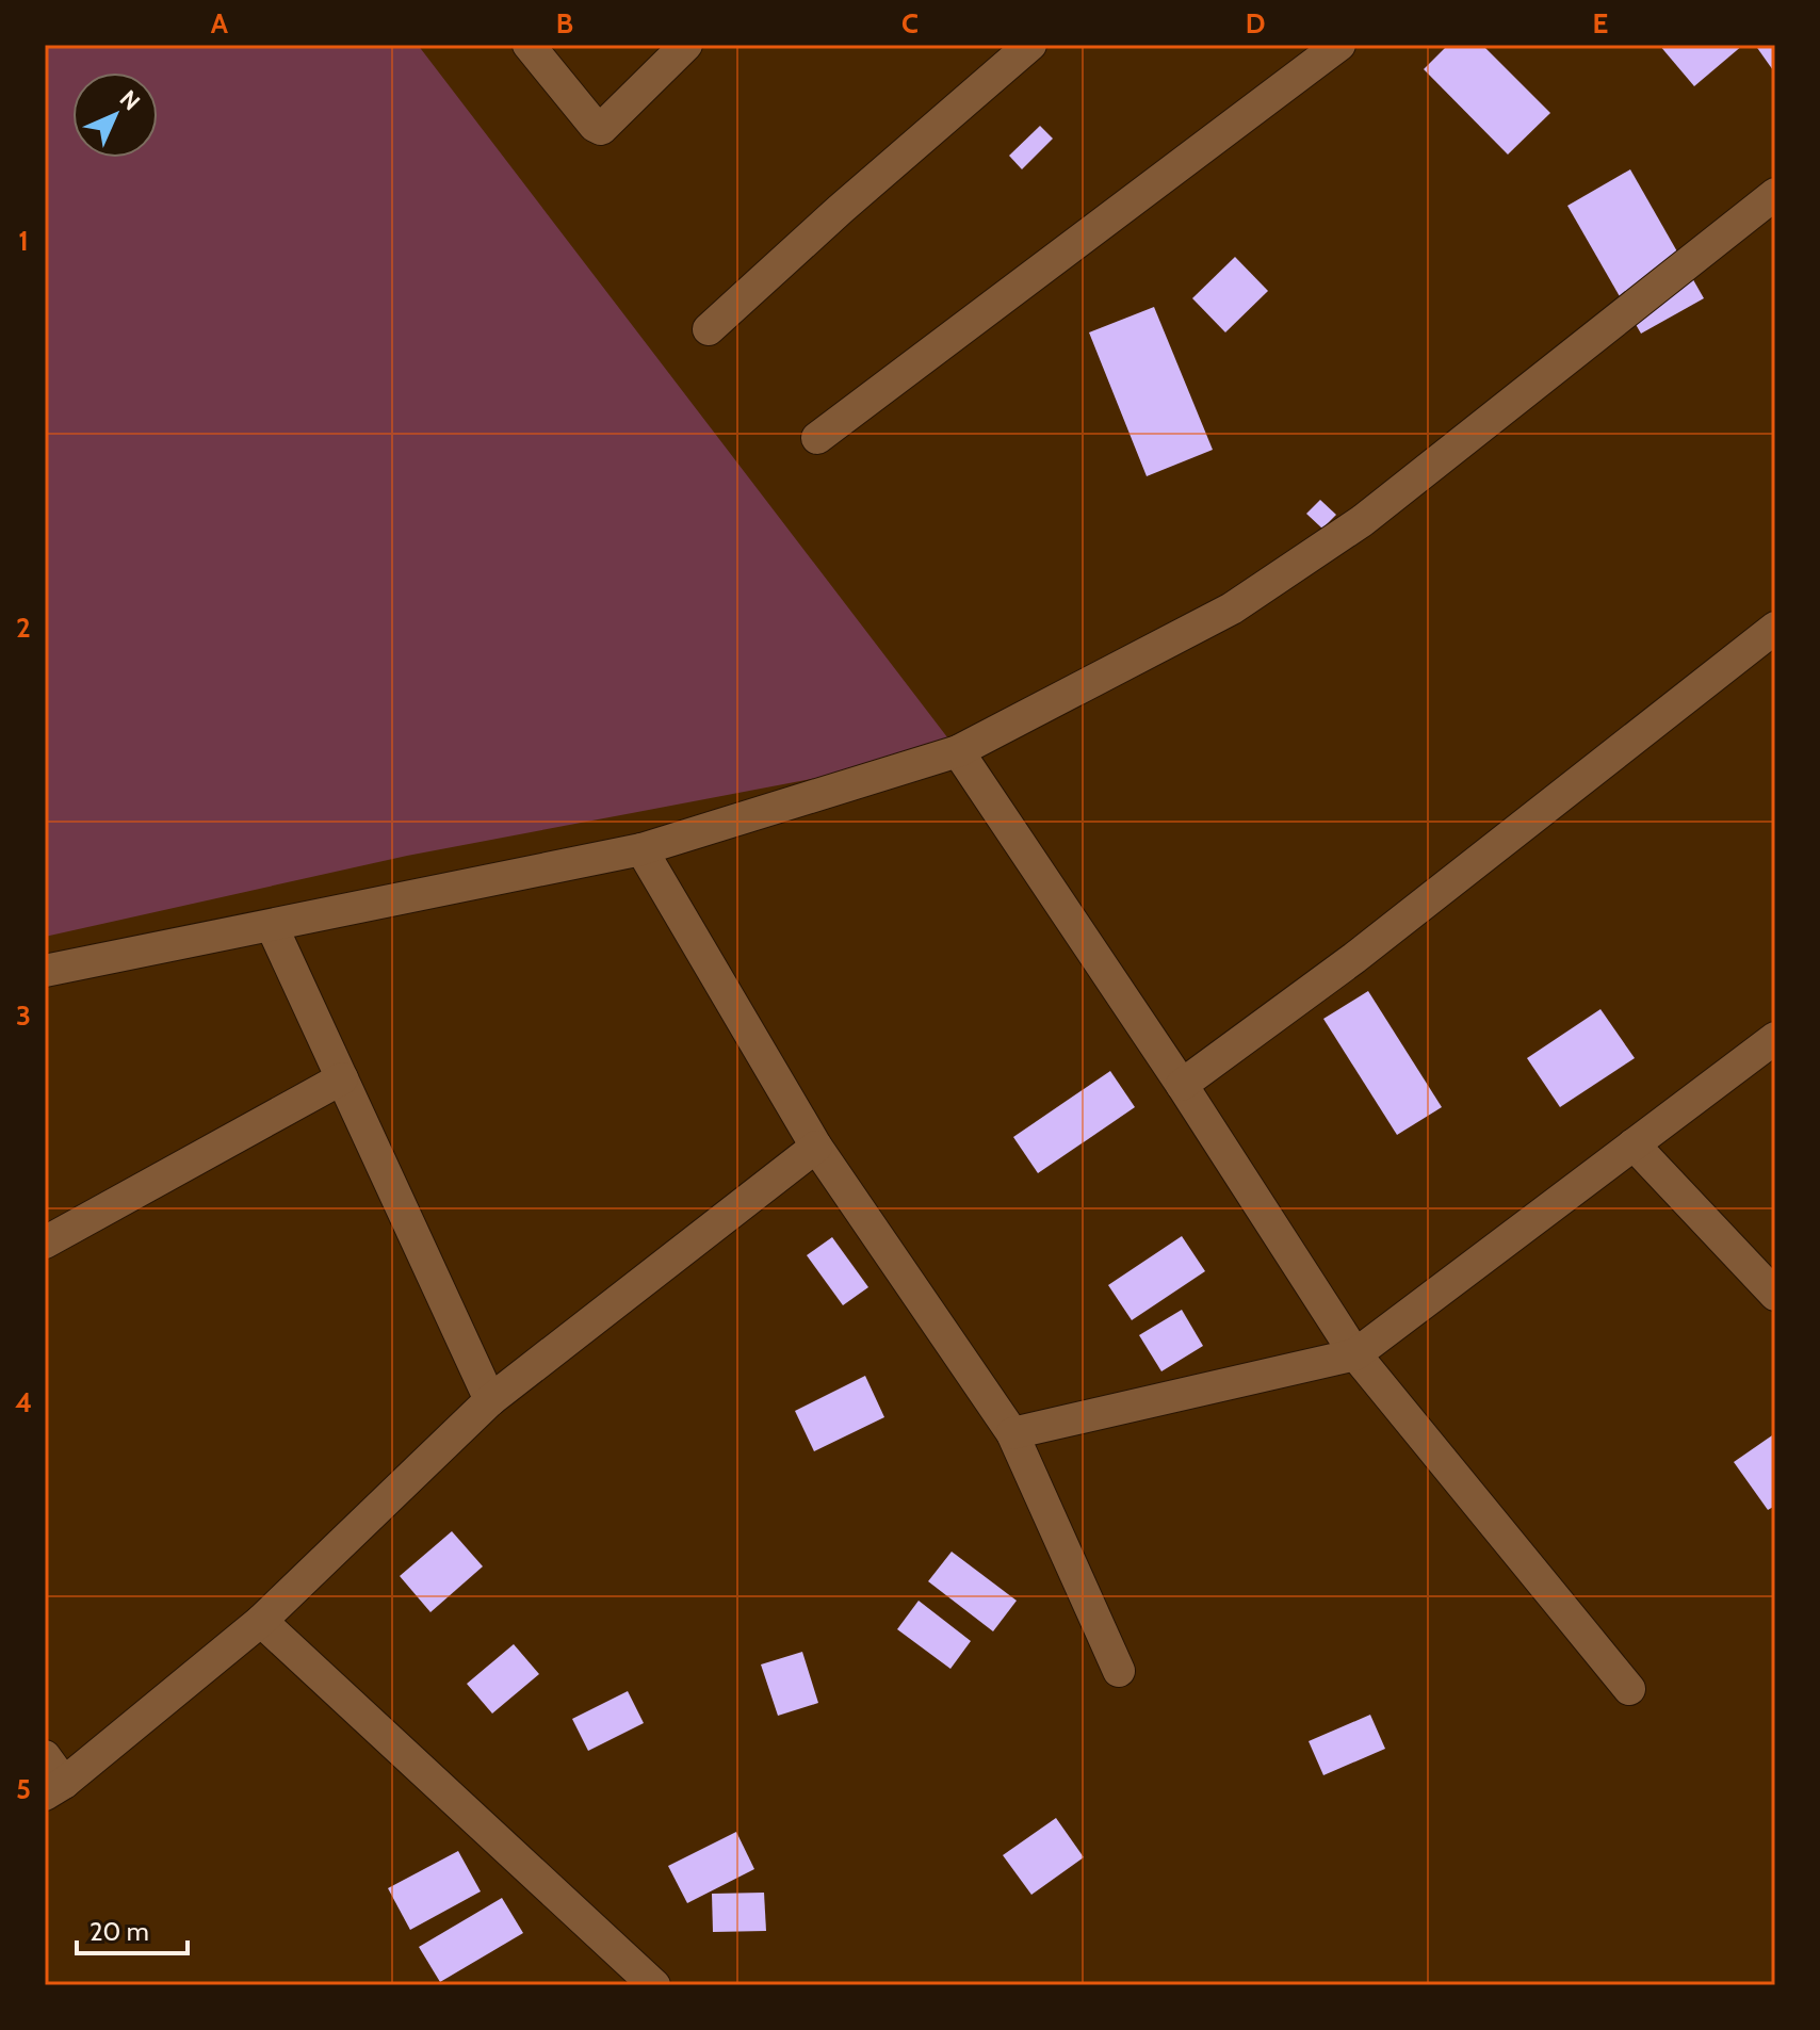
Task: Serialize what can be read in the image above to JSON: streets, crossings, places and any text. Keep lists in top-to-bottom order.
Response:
{
  "scale_bar": "20 m",
  "north": "top right",
  "grid": {
    "columns": [
      "A",
      "B",
      "C",
      "D",
      "E"
    ],
    "rows": [
      "1",
      "2",
      "3",
      "4",
      "5"
    ]
  }
}
